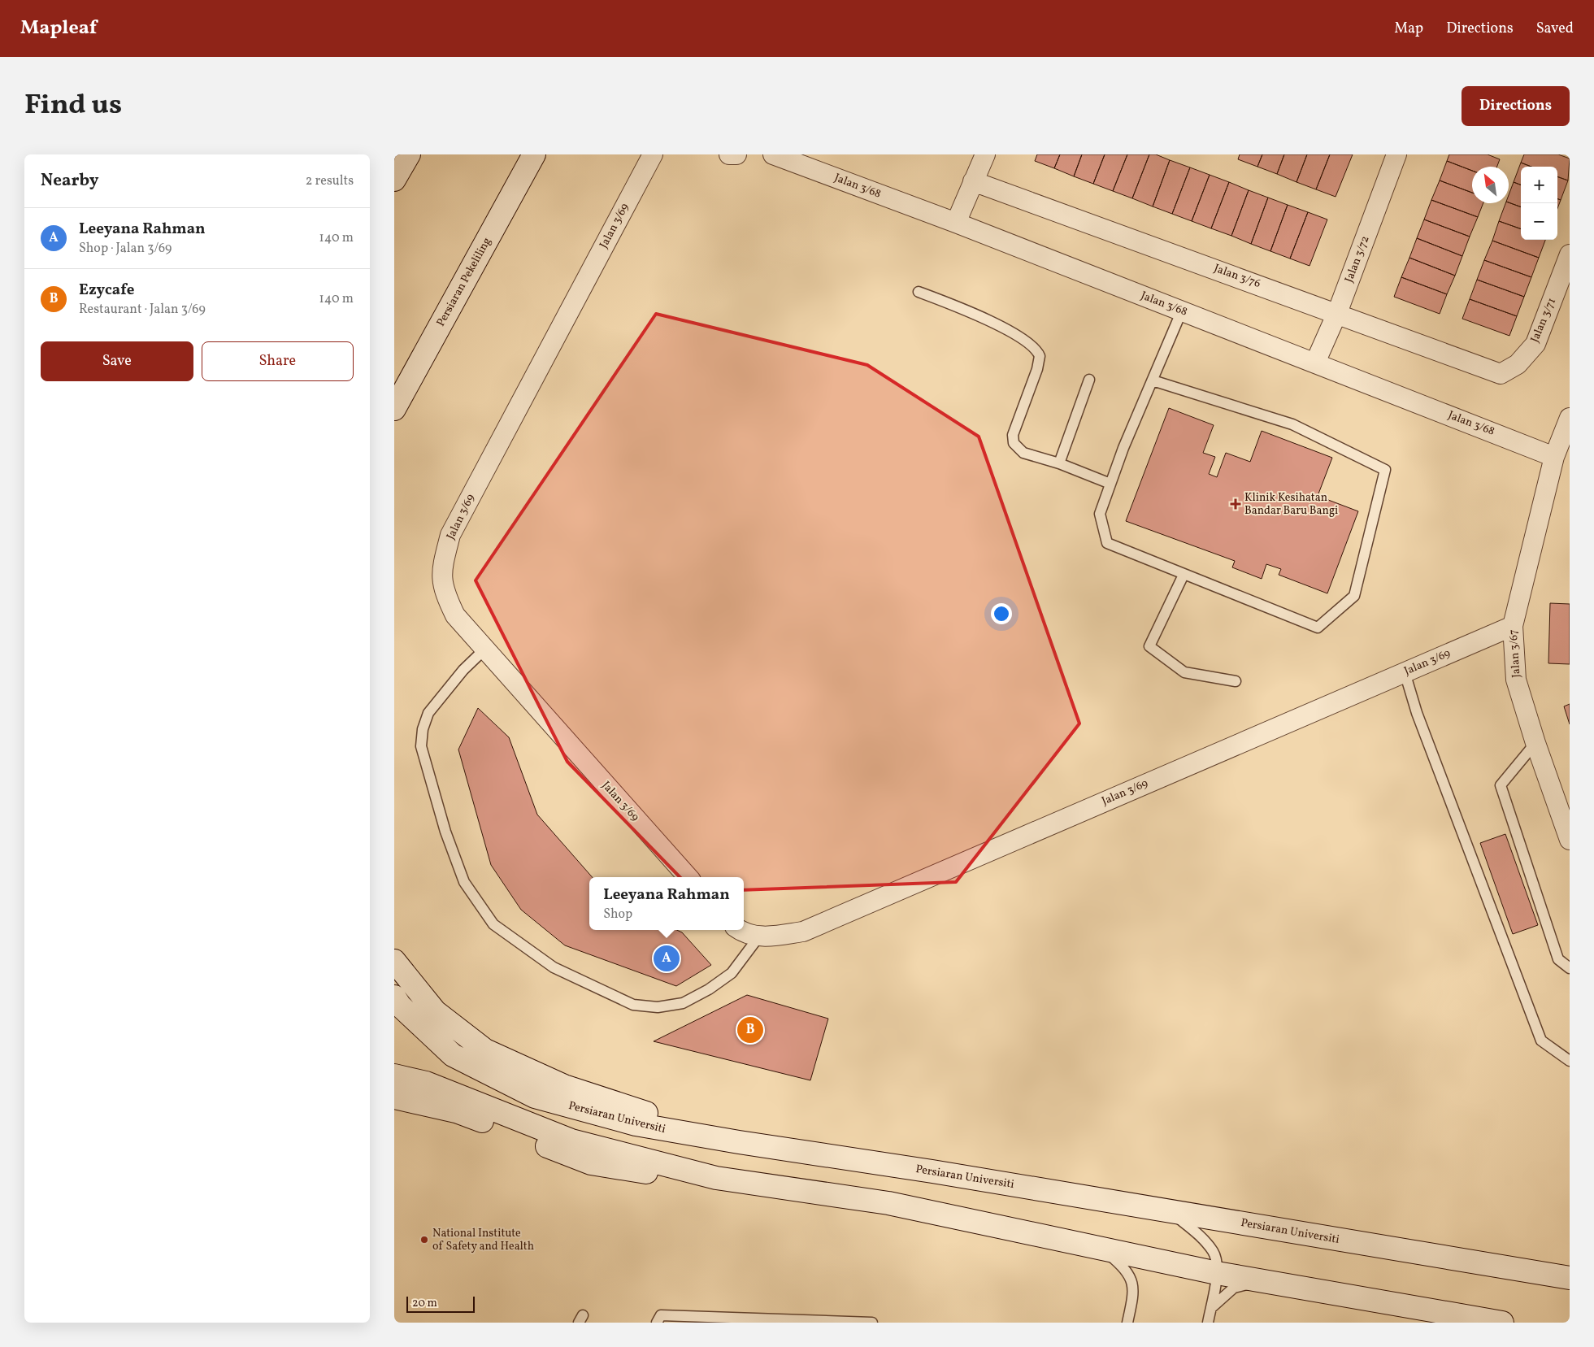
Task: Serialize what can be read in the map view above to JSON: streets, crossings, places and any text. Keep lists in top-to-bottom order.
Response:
{
  "streets": {
    "main road": ["Persiaran Pekeliling", "Persiaran Universiti"],
    "street": [
      "Jalan 3/68",
      "Jalan 3/69",
      "Jalan 3/72",
      "Jalan 3/76",
      "Jalan 3/71",
      "Jalan 3/67"
    ]
  },
  "crossings": [
    ["Jalan 3/68", "Jalan 3/72"],
    ["Jalan 3/68", "Jalan 3/67"],
    ["Jalan 3/69", "Jalan 3/67"],
    ["Jalan 3/72", "Jalan 3/76"],
    ["Jalan 3/76", "Jalan 3/71"]
  ],
  "places": {
    "health": ["Klinik Kesihatan Bandar Baru Bangi"],
    "other": ["National Institute of Safety and Health"]
  },
  "scale_bar": "20 m",
  "north": "top left",
  "page": {
    "header": "Mapleaf",
    "nav": ["Map", "Directions", "Saved"],
    "title": "Find us",
    "buttons": [
      "Directions",
      ["Save", "Share"]
    ],
    "heading": ["Nearby", "2 results"],
    "map_buttons": ["+", "−"],
    "list": [
      {
        "mark": "A",
        "name": "Leeyana Rahman",
        "note": "Shop · Jalan 3/69",
        "value": "140 m"
      },
      {
        "mark": "B",
        "name": "Ezycafe",
        "note": "Restaurant · Jalan 3/69",
        "value": "140 m"
      }
    ],
    "popup": ["Leeyana Rahman", "Shop"],
    "pins": ["A", "B"],
    "scale": "20 m"
  }
}
